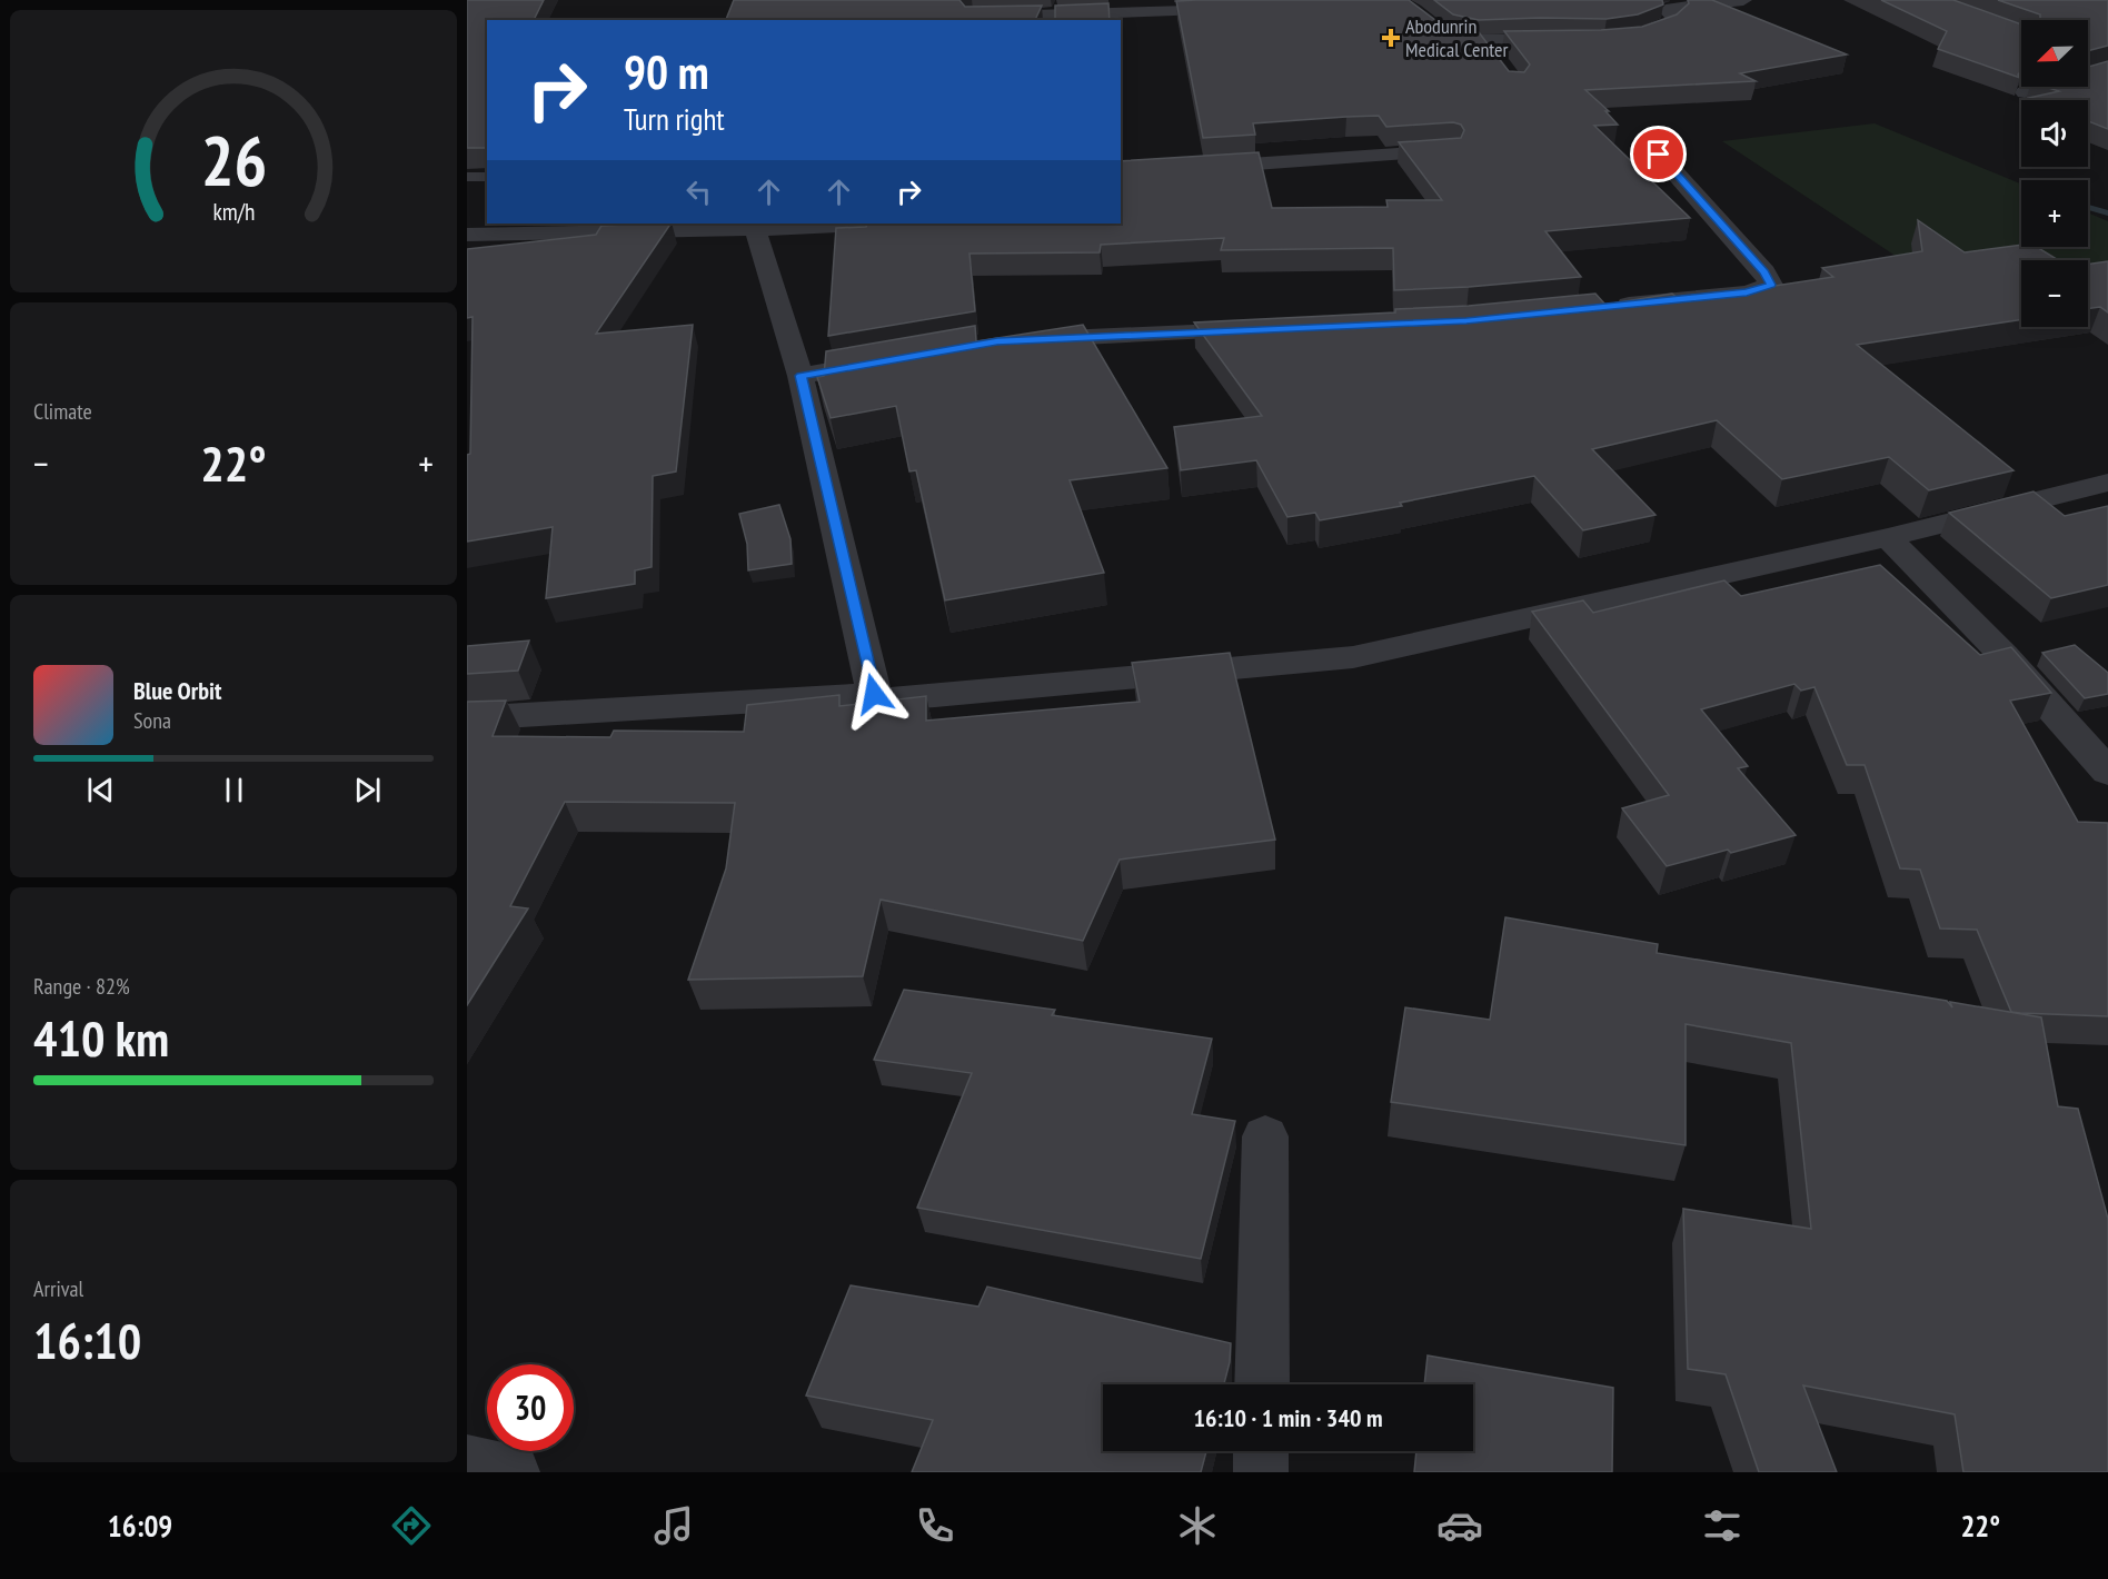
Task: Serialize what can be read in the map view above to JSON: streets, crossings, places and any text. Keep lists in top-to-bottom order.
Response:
{
  "places": {
    "health": ["Abodunrin Medical Center"]
  },
  "north": "bottom left",
  "page": {
    "map_buttons": ["+", "−"],
    "turn": ["90 m", "Turn right"],
    "tile": [
      "Climate",
      ["Range · 82%", "410 km"],
      ["Arrival", "16:10"]
    ],
    "heat": ["−", "22°", "+"],
    "song": ["Blue Orbit", "Sona"],
    "limit": "30",
    "trip": "16:10 · 1 min · 340 m",
    "tabs": ["16:09", "22°"],
    "gauge": ["26", "km/h"]
  }
}
